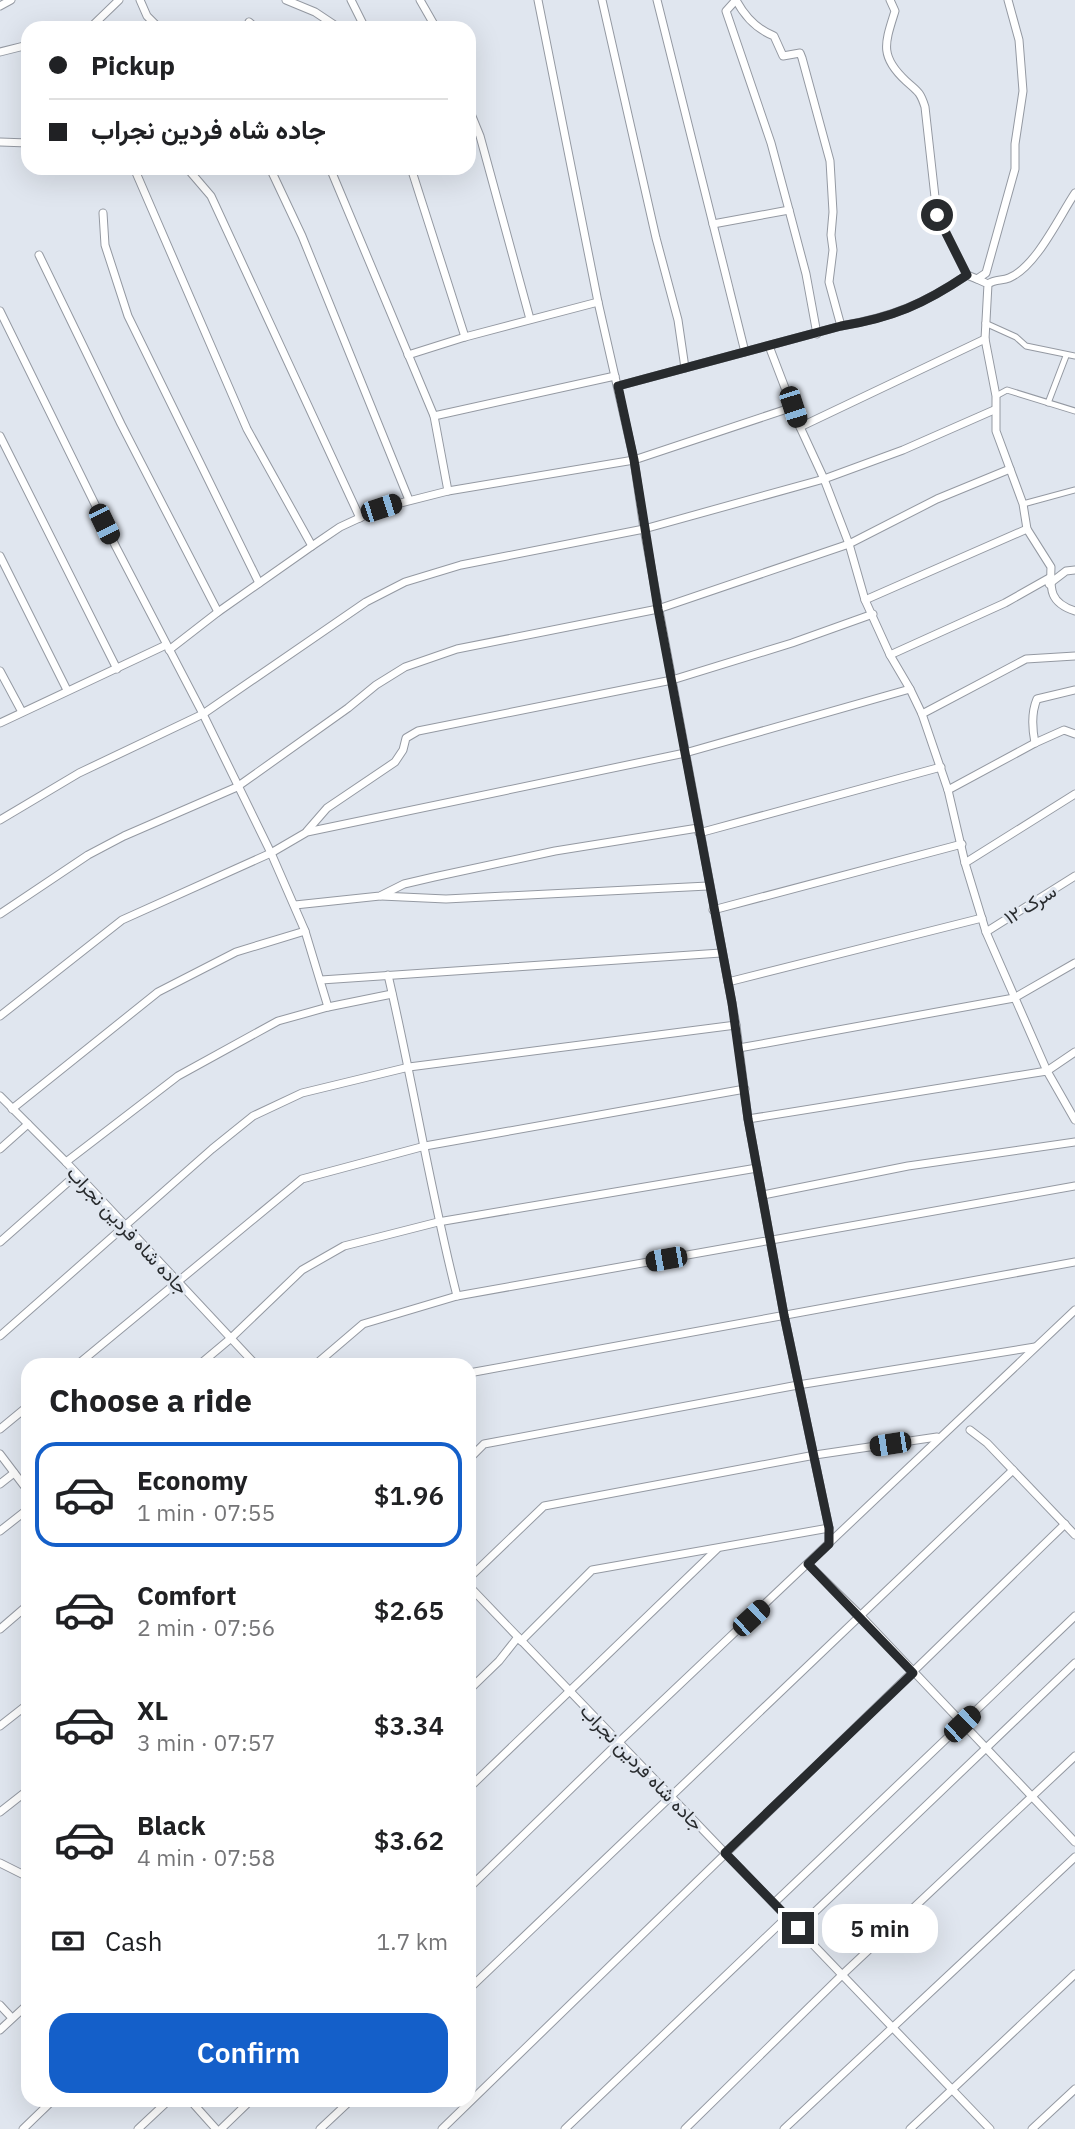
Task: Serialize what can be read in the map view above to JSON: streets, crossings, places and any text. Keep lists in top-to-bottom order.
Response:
{
  "streets": {
    "street": ["سرک ۱۲", "جاده شاه فردین نجراب"]
  },
  "page": {
    "banner": ["Pickup", "جاده شاه فردین نجراب"],
    "heading": "Choose a ride",
    "list": [
      {
        "name": "Economy",
        "note": "1 min · 07:55",
        "value": "$1.96"
      },
      {
        "name": "Comfort",
        "note": "2 min · 07:56",
        "value": "$2.65"
      },
      {
        "name": "XL",
        "note": "3 min · 07:57",
        "value": "$3.34"
      },
      {
        "name": "Black",
        "note": "4 min · 07:58",
        "value": "$3.62"
      }
    ],
    "pay": ["Cash", "1.7 km"],
    "bubble": "5 min",
    "buttons": "Confirm"
  }
}
